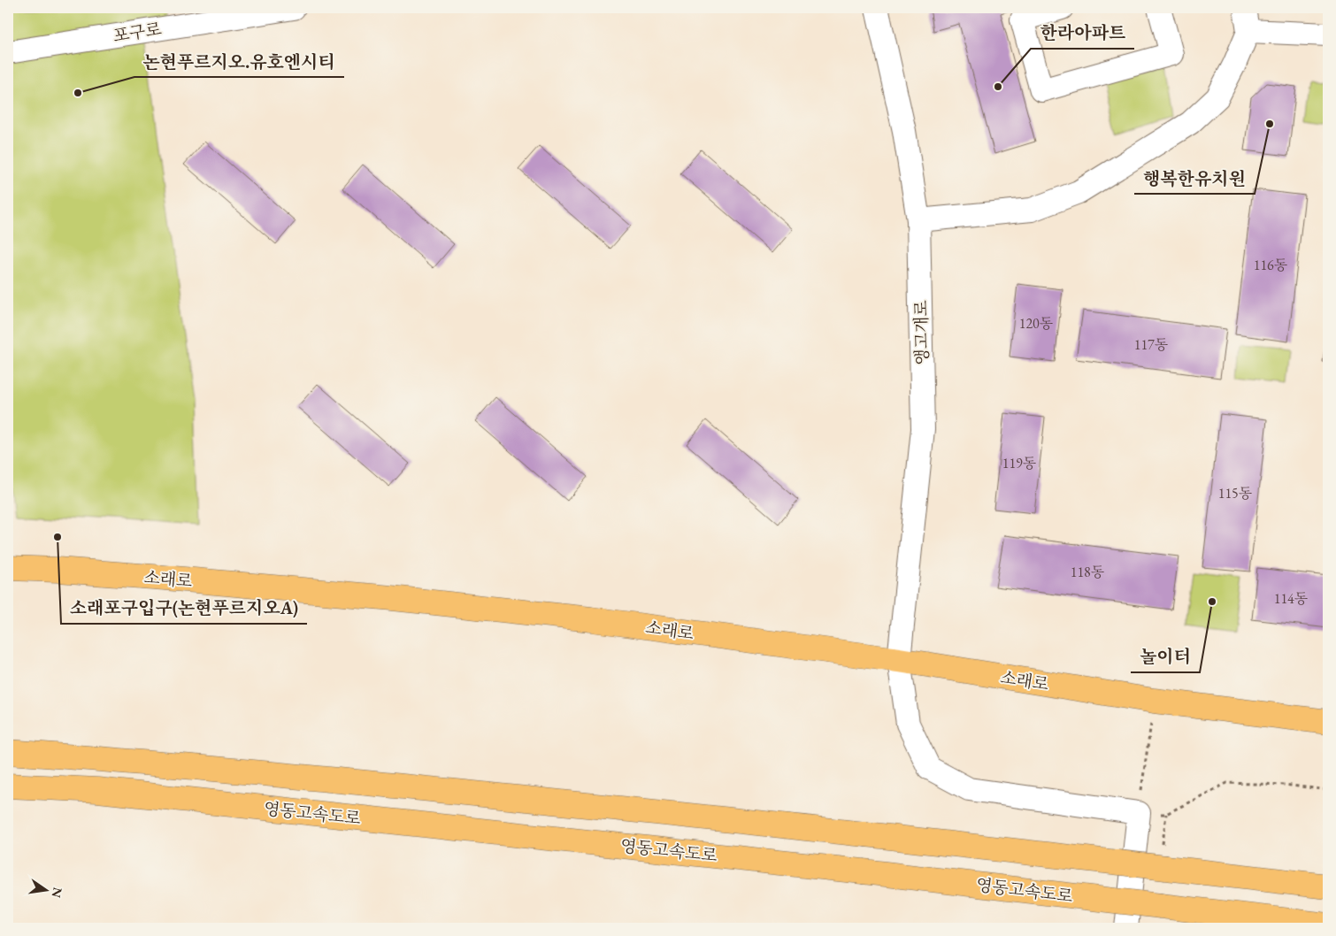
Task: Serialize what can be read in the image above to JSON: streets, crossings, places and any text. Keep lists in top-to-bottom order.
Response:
{
  "streets": {
    "main road": ["소래로", "영동고속도로"],
    "street": ["포구로", "앵고개로"]
  },
  "crossings": [
    ["앵고개로", "소래로"]
  ],
  "places": [
    "한라아파트",
    "논현푸르지오.유호엔시티",
    "행복한유치원",
    "소래포구입구(논현푸르지오A)",
    "놀이터"
  ],
  "house_numbers": [
    "116동",
    "120동",
    "117동",
    "119동",
    "115동",
    "118동",
    "114동"
  ],
  "north": "right"
}
